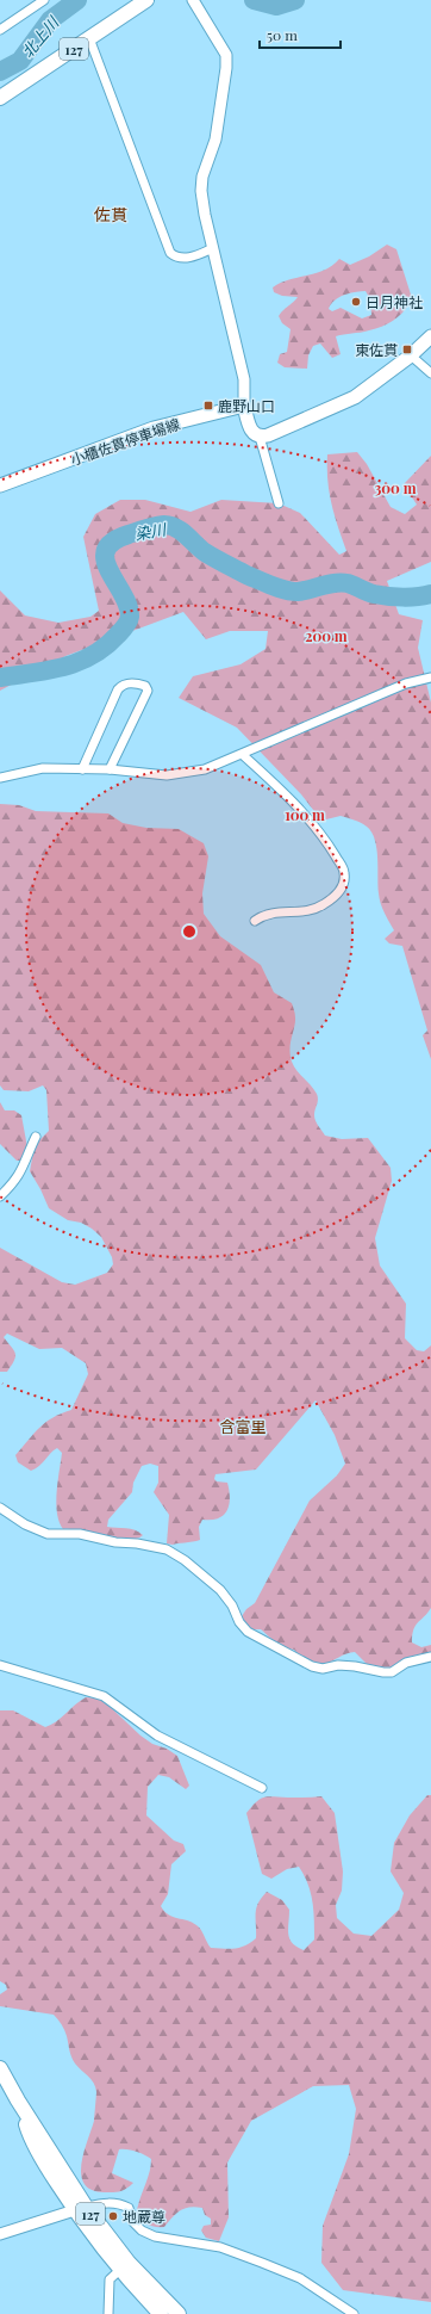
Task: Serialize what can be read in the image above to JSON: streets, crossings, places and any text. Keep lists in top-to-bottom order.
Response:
{
  "streets": {
    "highway": ["127"],
    "main road": ["小櫃佐貫停車場線"]
  },
  "districts": ["佐貫", "含富里"],
  "water": ["北上川", "染川"],
  "places": {
    "other": ["日月神社", "地蔵尊"],
    "transit": ["東佐貫", "鹿野山口"]
  },
  "scale_bar": "50 m",
  "rings": ["300 m", "200 m", "100 m"]
}
